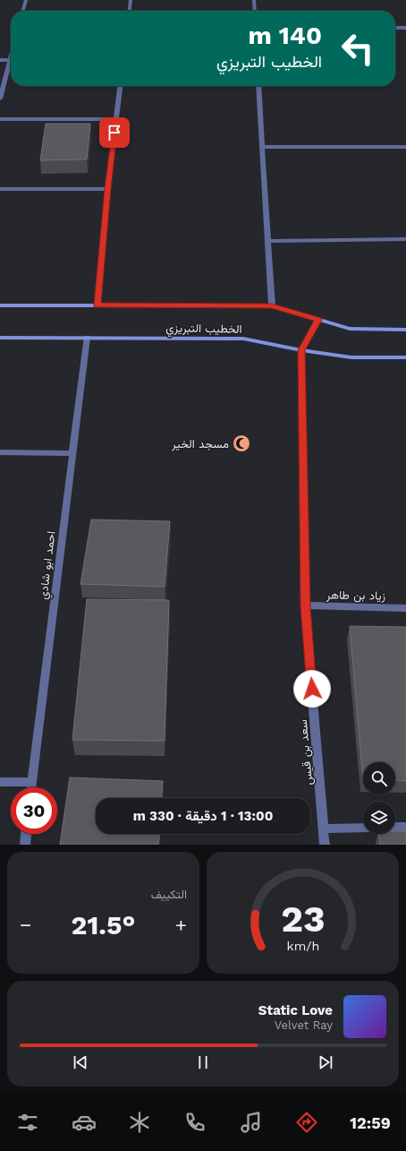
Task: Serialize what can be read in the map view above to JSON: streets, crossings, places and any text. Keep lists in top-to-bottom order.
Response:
{
  "streets": {
    "street": [
      "الخطيب التبريزي",
      "احمد ابو شادي",
      "زياد بن طاهر",
      "سعد بن قيس"
    ]
  },
  "crossings": [
    ["الخطيب التبريزي", "احمد ابو شادي"],
    ["الخطيب التبريزي", "سعد بن قيس"],
    ["زياد بن طاهر", "سعد بن قيس"]
  ],
  "places": {
    "mosque": ["مسجد الخير"]
  },
  "page": {
    "turn": ["140 m", "الخطيب التبريزي"],
    "limit": "30",
    "trip": "13:00 · 1 دقيقة · 330 m",
    "tile": "التكييف",
    "heat": ["−", "21.5°", "+"],
    "song": ["Static Love", "Velvet Ray"],
    "tabs": "12:59",
    "gauge": ["23", "km/h"]
  }
}
